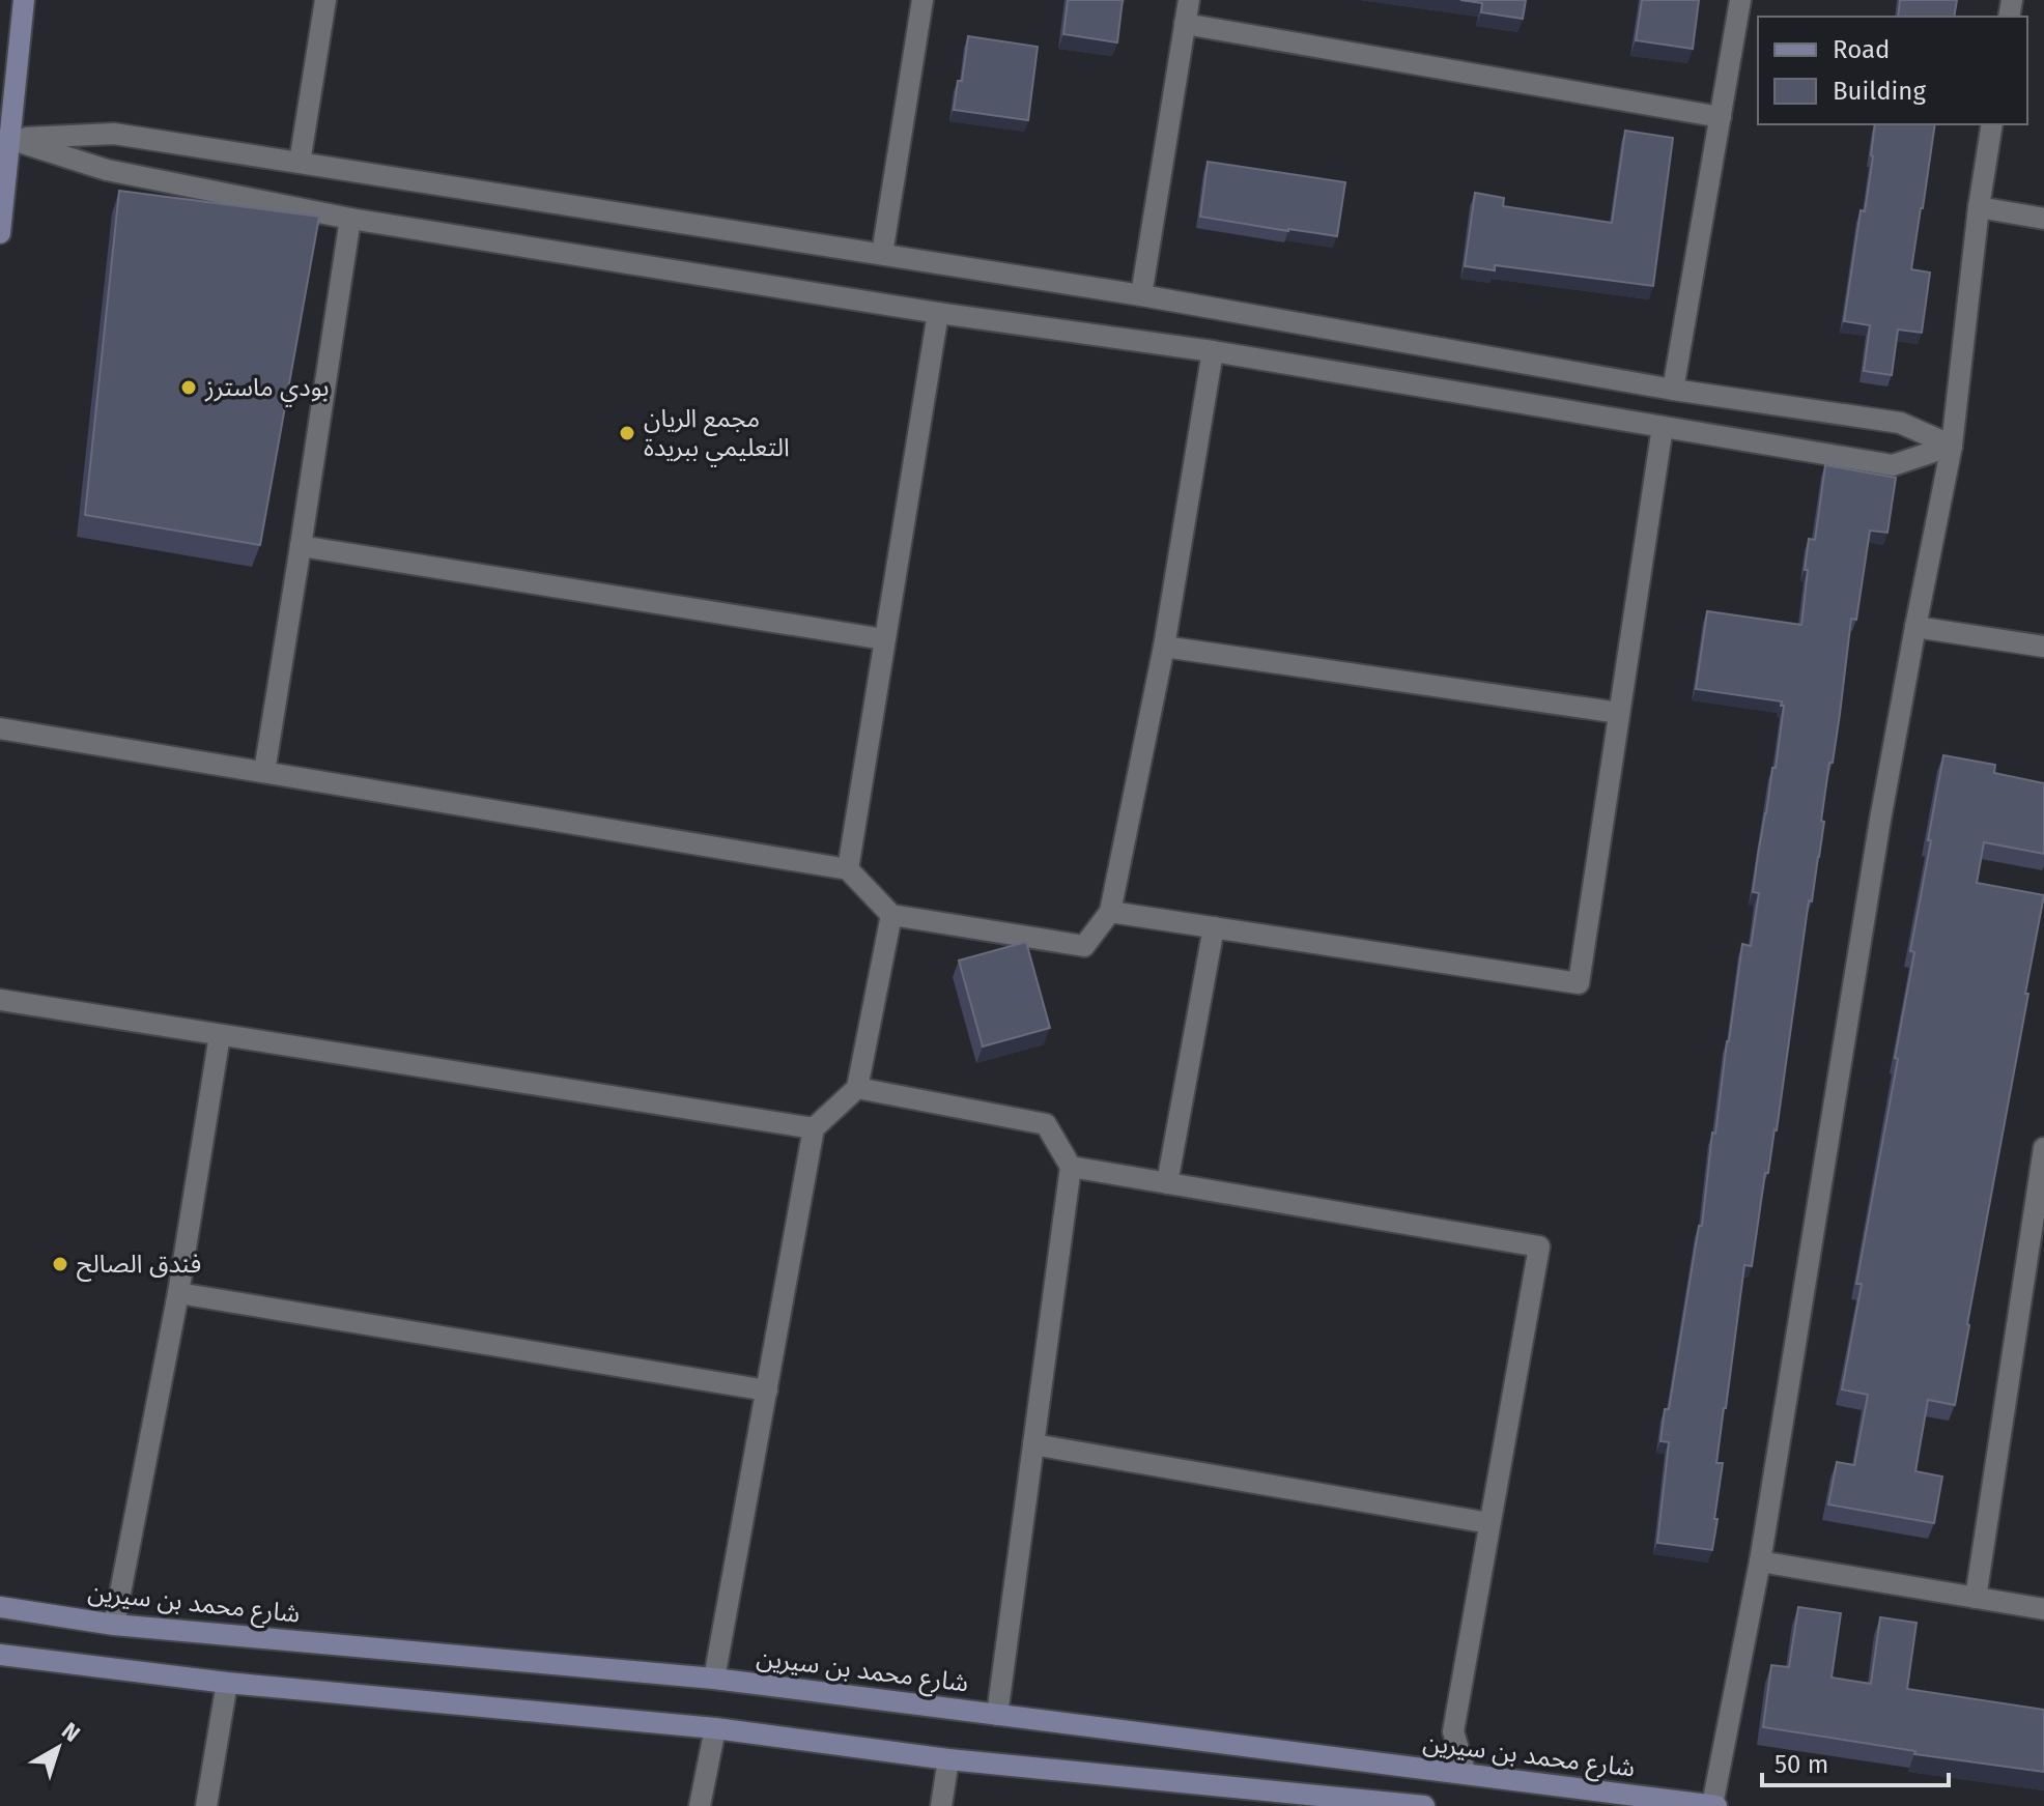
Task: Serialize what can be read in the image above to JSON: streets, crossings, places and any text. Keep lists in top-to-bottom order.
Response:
{
  "streets": {
    "street": ["شارع محمد بن سيرين"]
  },
  "places": ["بودي ماسترز", "مجمع الريان التعليمي ببريدة", "فندق الصالح"],
  "legend": ["Road", "Building"],
  "scale_bar": "50 m",
  "north": "top right"
}
